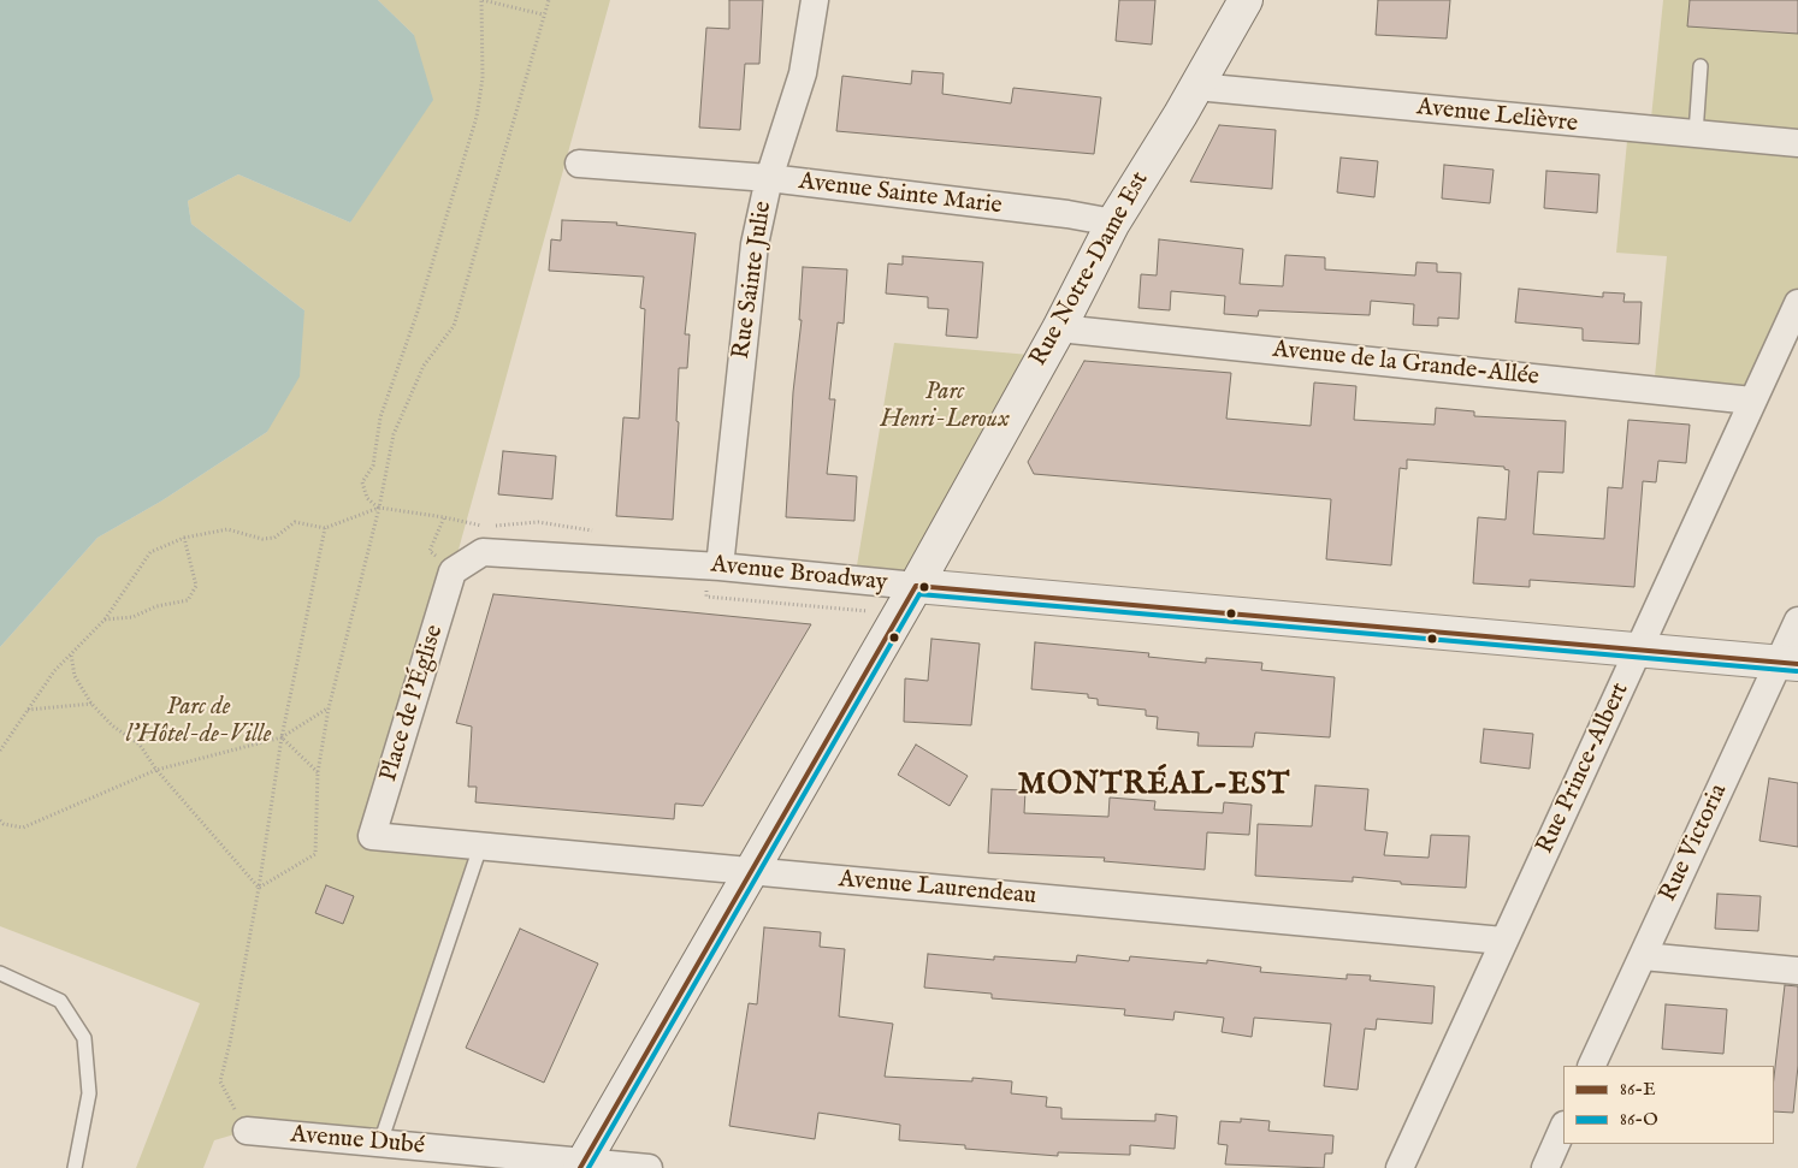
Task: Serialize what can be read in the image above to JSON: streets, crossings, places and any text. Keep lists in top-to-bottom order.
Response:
{
  "streets": {
    "main road": ["Rue Notre-Dame Est", "Avenue Broadway"],
    "street": [
      "Avenue Lelièvre",
      "Avenue Sainte Marie",
      "Rue Sainte Julie",
      "Avenue de la Grande-Allée",
      "Place de l'Église",
      "Rue Prince-Albert",
      "Rue Victoria",
      "Avenue Laurendeau",
      "Avenue Dubé"
    ]
  },
  "crossings": [
    ["Avenue Lelièvre", "Rue Notre-Dame Est"],
    ["Avenue Sainte Marie", "Rue Notre-Dame Est"],
    ["Avenue Sainte Marie", "Rue Sainte Julie"],
    ["Rue Notre-Dame Est", "Avenue de la Grande-Allée"],
    ["Rue Notre-Dame Est", "Avenue Broadway"],
    ["Rue Notre-Dame Est", "Avenue Laurendeau"],
    ["Rue Notre-Dame Est", "Avenue Dubé"],
    ["Rue Sainte Julie", "Avenue Broadway"],
    ["Avenue de la Grande-Allée", "Rue Prince-Albert"],
    ["Avenue Broadway", "Place de l'Église"],
    ["Avenue Broadway", "Rue Prince-Albert"],
    ["Avenue Broadway", "Rue Victoria"],
    ["Place de l'Église", "Avenue Laurendeau"],
    ["Rue Prince-Albert", "Avenue Laurendeau"]
  ],
  "districts": ["MONTRÉAL-EST"],
  "parks": ["Parc Henri-Leroux", "Parc de l'Hôtel-de-Ville"],
  "lines": ["transit line 86-E", "transit line 86-O"],
  "legend": ["86-E", "86-O"]
}
